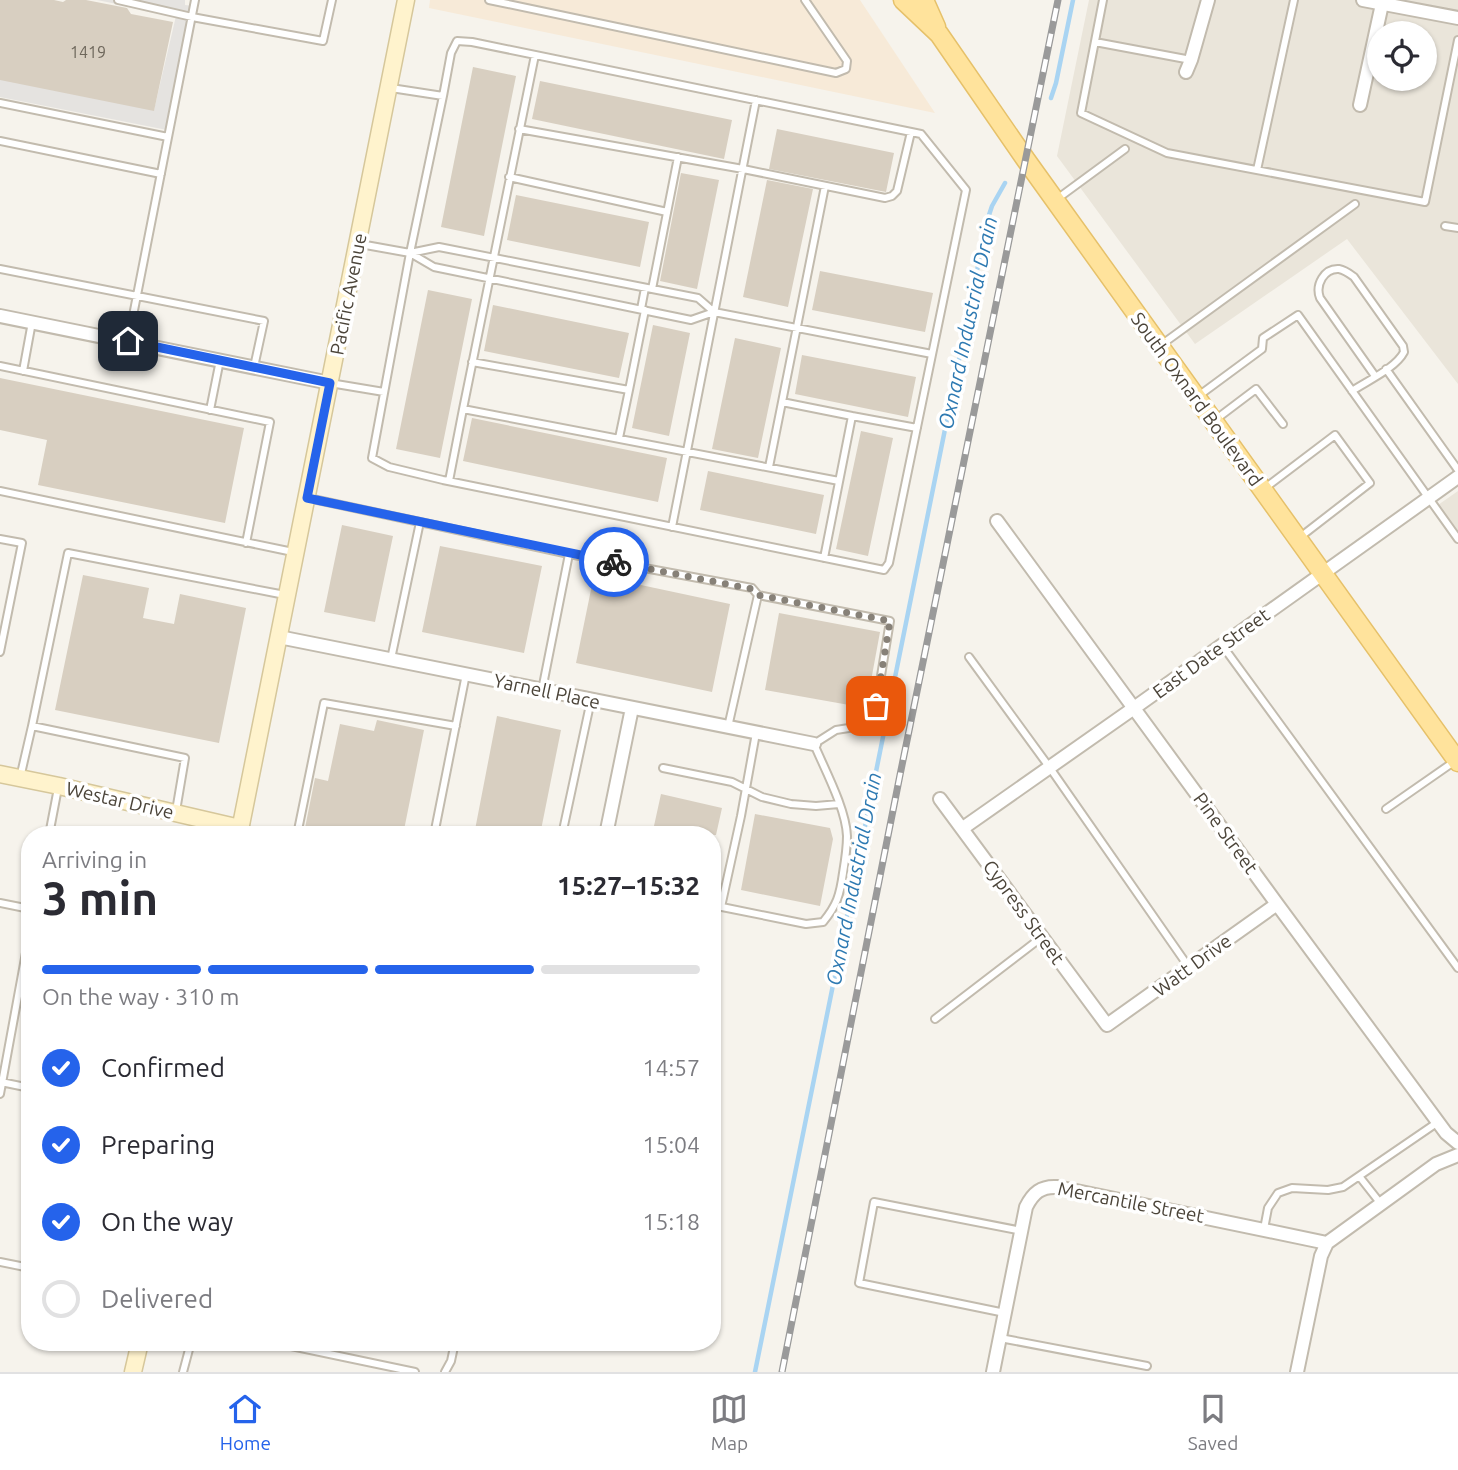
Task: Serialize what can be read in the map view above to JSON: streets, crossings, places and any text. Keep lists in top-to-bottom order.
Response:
{
  "streets": {
    "main road": ["South Oxnard Boulevard"],
    "street": [
      "Pacific Avenue",
      "East Date Street",
      "Yarnell Place",
      "Westar Drive",
      "Pine Street",
      "Cypress Street",
      "Watt Drive",
      "Mercantile Street"
    ]
  },
  "crossings": [
    ["Pacific Avenue", "Yarnell Place"],
    ["South Oxnard Boulevard", "East Date Street"],
    ["East Date Street", "Pine Street"],
    ["East Date Street", "Cypress Street"],
    ["Pine Street", "Watt Drive"],
    ["Cypress Street", "Watt Drive"]
  ],
  "water": ["Oxnard Industrial Drain"],
  "house_numbers": ["1419"],
  "page": {
    "heading": ["3 min", "Arriving in", "15:27–15:32"],
    "bar": "On the way · 310 m",
    "list": [
      ["Confirmed", "14:57"],
      ["Preparing", "15:04"],
      ["On the way", "15:18"],
      "Delivered"
    ],
    "tabs": ["Home", "Map", "Saved"]
  }
}
